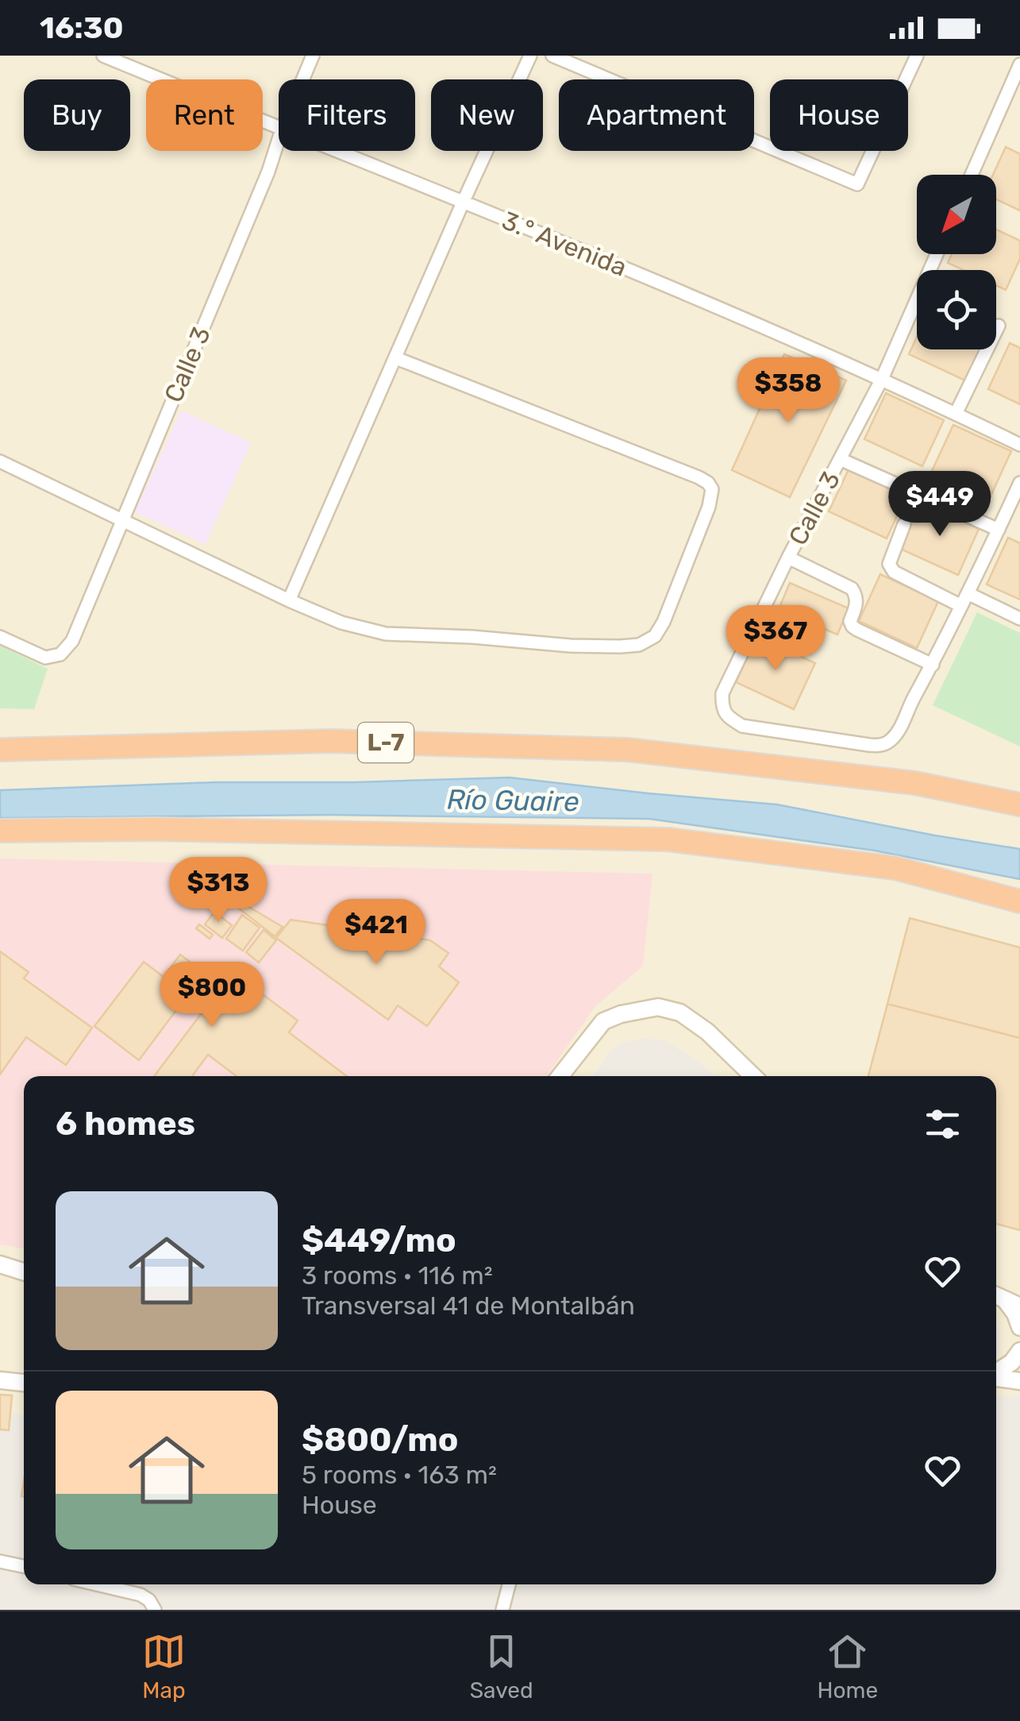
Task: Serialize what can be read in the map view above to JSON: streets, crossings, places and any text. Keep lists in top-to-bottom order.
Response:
{
  "streets": {
    "highway": ["L-7"],
    "street": ["3.° Avenida", "Calle 3"]
  },
  "crossings": [
    ["3.° Avenida", "Calle 3"]
  ],
  "water": ["Río Guaire"],
  "north": "bottom left",
  "page": {
    "status": "16:30",
    "chip": [
      "Buy",
      "Rent",
      "Filters",
      "New",
      "Apartment",
      "House"
    ],
    "price": [
      "$358",
      "$449",
      "$367",
      "$313",
      "$421",
      "$800"
    ],
    "heading": "6 homes",
    "list": [
      {
        "name": "$449/mo",
        "note": "3 rooms · 116 m² · Transversal 41 de Montalbán"
      },
      {
        "name": "$800/mo",
        "note": "5 rooms · 163 m² · House"
      }
    ],
    "tabs": ["Map", "Saved", "Home"]
  }
}
